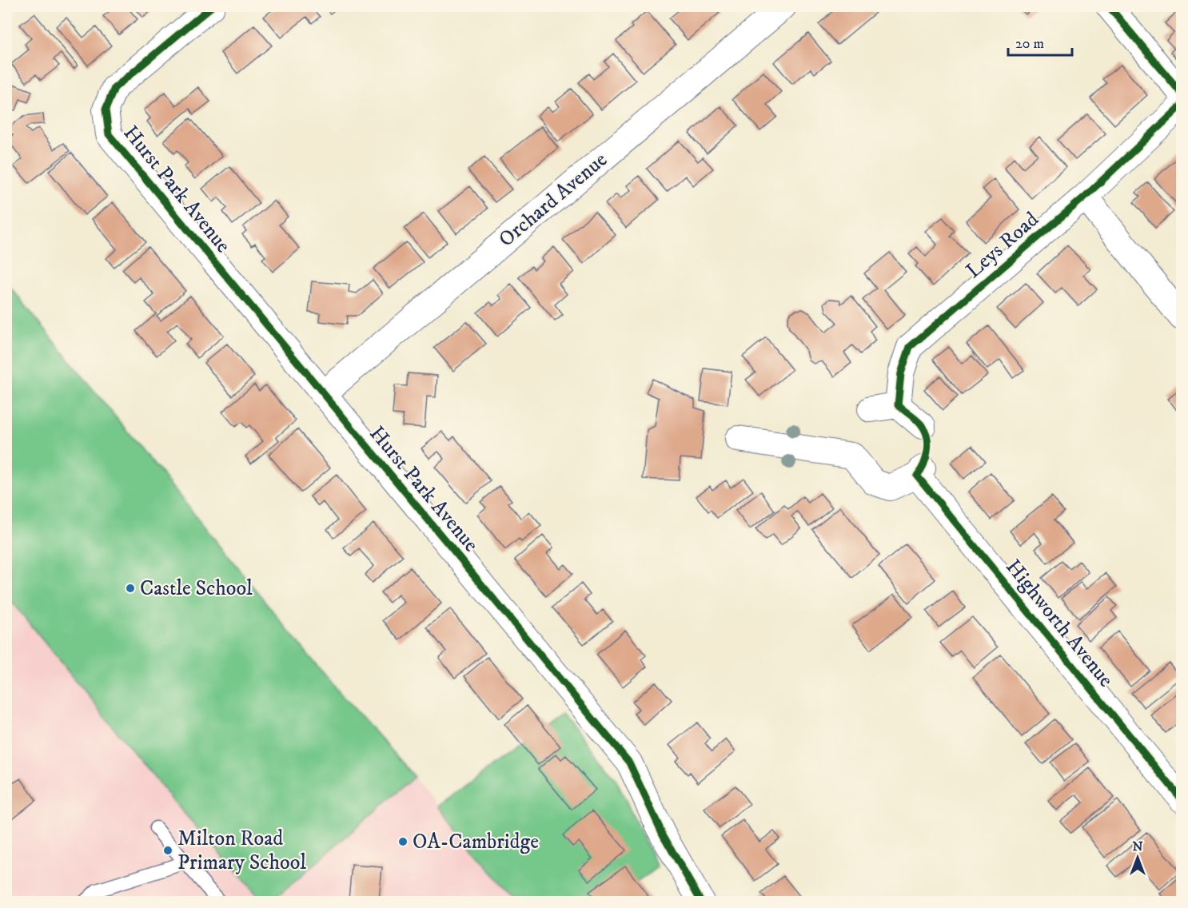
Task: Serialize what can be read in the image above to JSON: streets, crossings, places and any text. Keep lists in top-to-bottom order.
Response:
{
  "streets": {
    "street": [
      "Hurst Park Avenue",
      "Orchard Avenue",
      "Leys Road",
      "Highworth Avenue"
    ]
  },
  "crossings": [
    ["Hurst Park Avenue", "Orchard Avenue"]
  ],
  "places": ["Castle School", "OA-Cambridge", "Milton Road Primary School"],
  "scale_bar": "20 m",
  "north": "top"
}
